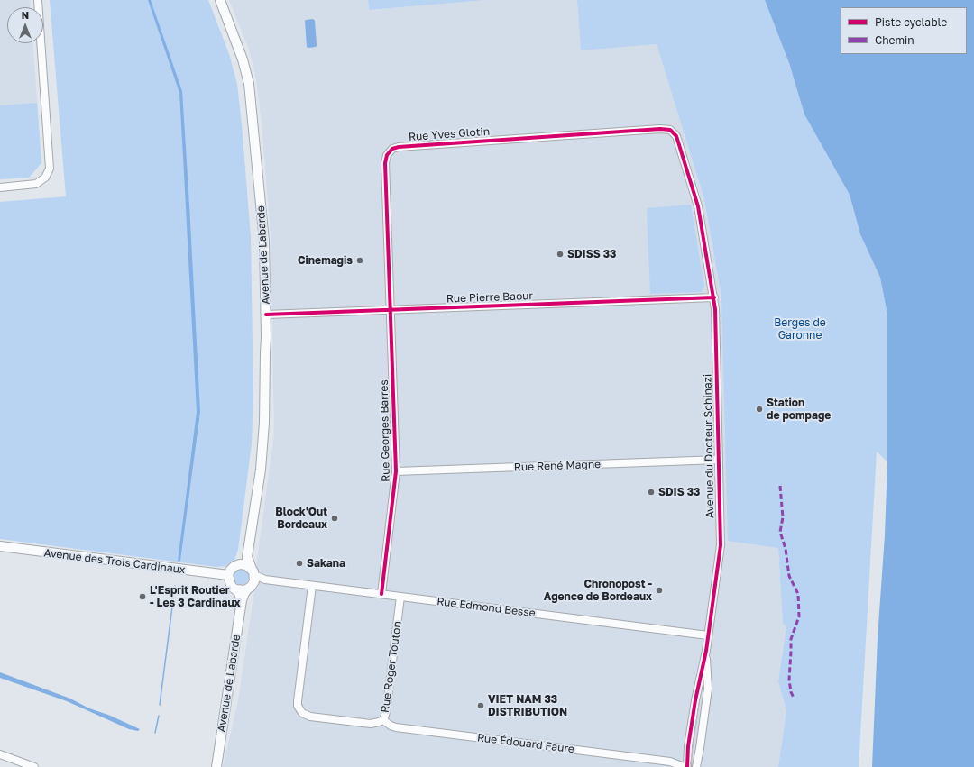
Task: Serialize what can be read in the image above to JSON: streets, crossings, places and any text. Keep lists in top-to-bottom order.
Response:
{
  "streets": {
    "main road": ["Avenue de Labarde", "Avenue des Trois Cardinaux"],
    "street": [
      "Rue Yves Glotin",
      "Rue Pierre Baour",
      "Rue Georges Barres",
      "Avenue du Docteur Schinazi",
      "Rue René Magne",
      "Rue Edmond Besse",
      "Rue Roger Touton",
      "Rue Édouard Faure"
    ]
  },
  "crossings": [
    ["Rue Yves Glotin", "Rue Pierre Baour"],
    ["Rue Yves Glotin", "Rue Georges Barres"],
    ["Rue Yves Glotin", "Avenue du Docteur Schinazi"],
    ["Avenue de Labarde", "Rue Pierre Baour"],
    ["Avenue de Labarde", "Avenue des Trois Cardinaux"],
    ["Avenue de Labarde", "Rue Edmond Besse"],
    ["Rue Pierre Baour", "Rue Georges Barres"],
    ["Rue Pierre Baour", "Avenue du Docteur Schinazi"],
    ["Rue Georges Barres", "Rue René Magne"],
    ["Rue Georges Barres", "Rue Edmond Besse"],
    ["Avenue du Docteur Schinazi", "Rue René Magne"],
    ["Avenue du Docteur Schinazi", "Rue Edmond Besse"],
    ["Avenue du Docteur Schinazi", "Rue Édouard Faure"],
    ["Avenue des Trois Cardinaux", "Rue Edmond Besse"],
    ["Rue Edmond Besse", "Rue Roger Touton"],
    ["Rue Roger Touton", "Rue Édouard Faure"]
  ],
  "parks": ["Berges de Garonne"],
  "places": [
    "SDISS 33",
    "Cinemagis",
    "Station de pompage",
    "SDIS 33",
    "Block'Out Bordeaux",
    "Sakana",
    "Chronopost - Agence de Bordeaux",
    "L'Esprit Routier - Les 3 Cardinaux",
    "VIET NAM 33 DISTRIBUTION"
  ],
  "legend": ["Piste cyclable", "Chemin"],
  "north": "top"
}
